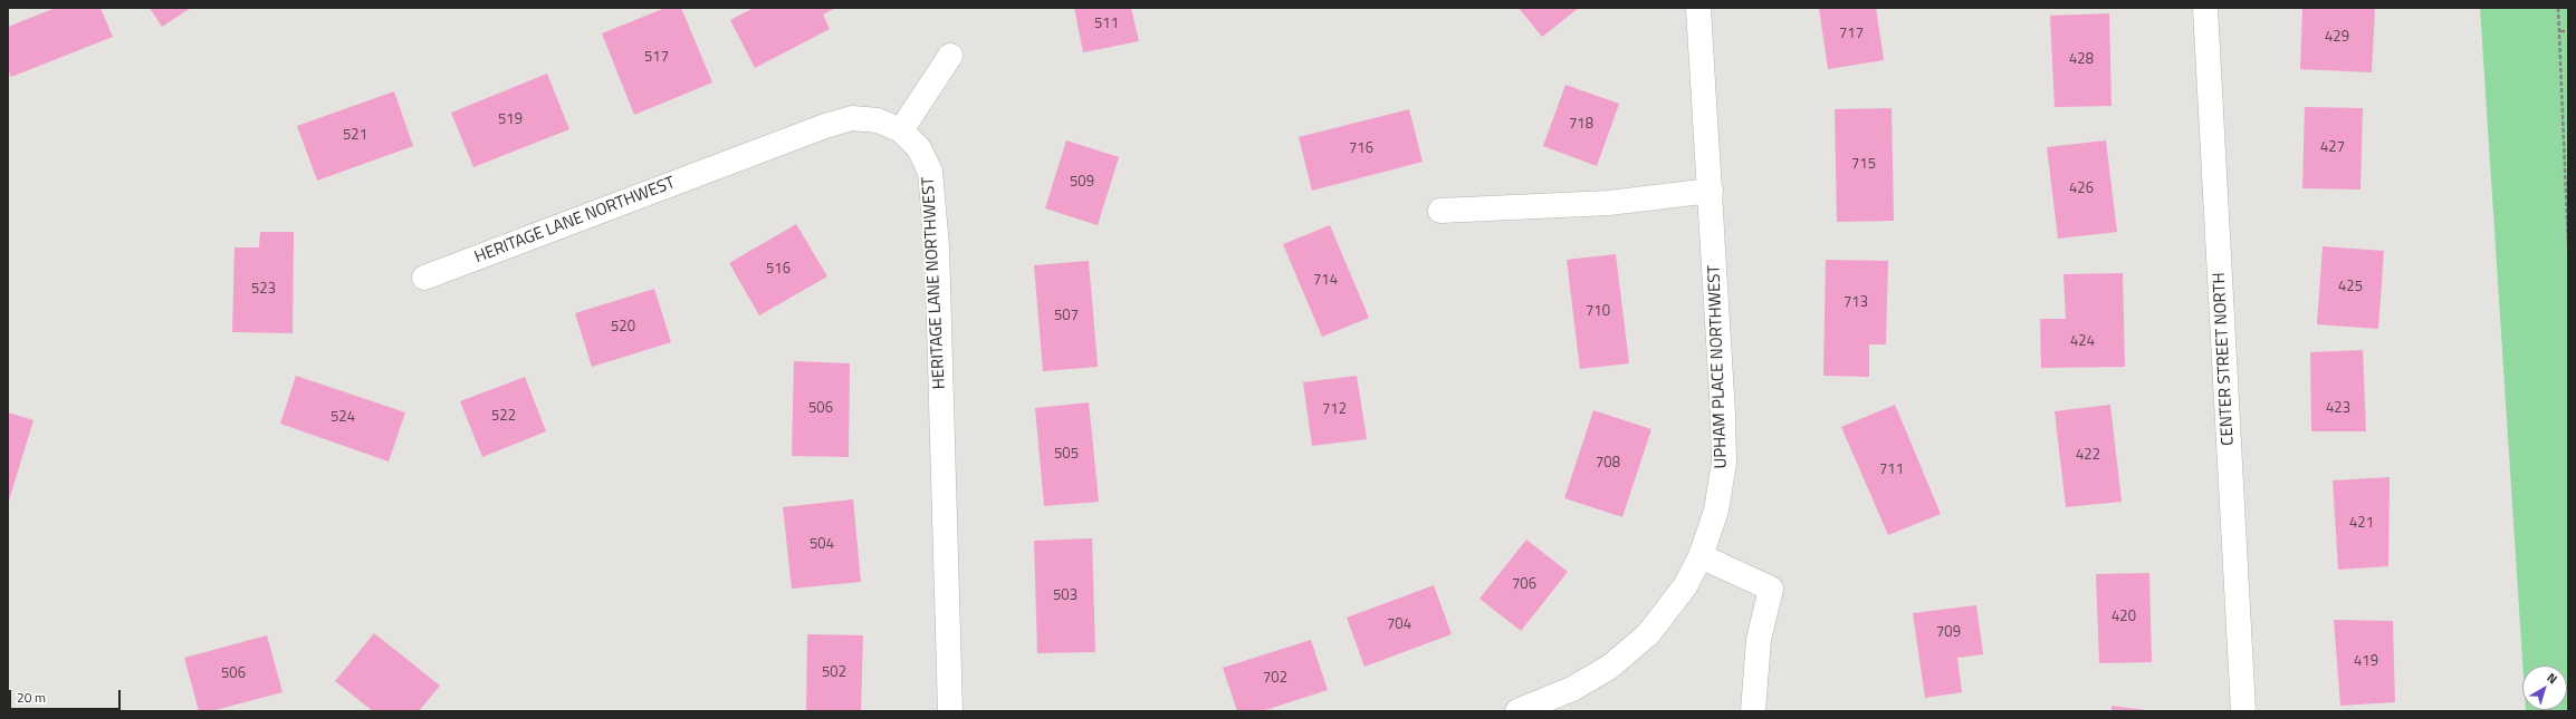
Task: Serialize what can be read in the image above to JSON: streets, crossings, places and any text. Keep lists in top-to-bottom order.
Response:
{
  "streets": {
    "street": ["HERITAGE LANE NORTHWEST", "CENTER STREET NORTH", "UPHAM PLACE NORTHWEST"]
  },
  "house_numbers": [
    "511",
    "717",
    "429",
    "517",
    "428",
    "519",
    "718",
    "521",
    "427",
    "716",
    "715",
    "509",
    "426",
    "516",
    "714",
    "425",
    "523",
    "713",
    "710",
    "507",
    "520",
    "424",
    "506",
    "423",
    "712",
    "522",
    "524",
    "505",
    "422",
    "708",
    "711",
    "421",
    "504",
    "706",
    "503",
    "420",
    "704",
    "709",
    "419",
    "502",
    "506",
    "702"
  ],
  "scale_bar": "20 m",
  "north": "top right"
}
